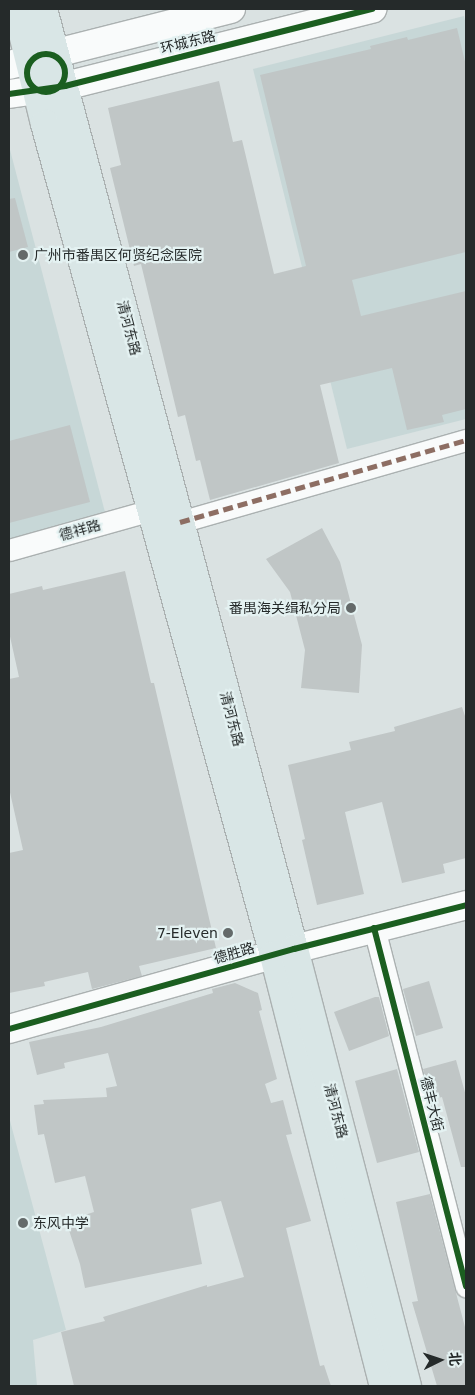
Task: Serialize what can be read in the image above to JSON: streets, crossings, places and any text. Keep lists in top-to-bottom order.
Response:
{
  "streets": {
    "main road": ["清河东路"],
    "street": [
      "环城东路",
      "德祥路",
      "德胜路",
      "德丰大街"
    ]
  },
  "crossings": [
    ["环城东路", "清河东路"],
    ["清河东路", "德祥路"],
    ["清河东路", "德胜路"],
    ["德胜路", "德丰大街"]
  ],
  "places": [
    "广州市番禺区何贤纪念医院",
    "番禺海关缉私分局",
    "7-Eleven",
    "东风中学"
  ],
  "north": "right"
}
